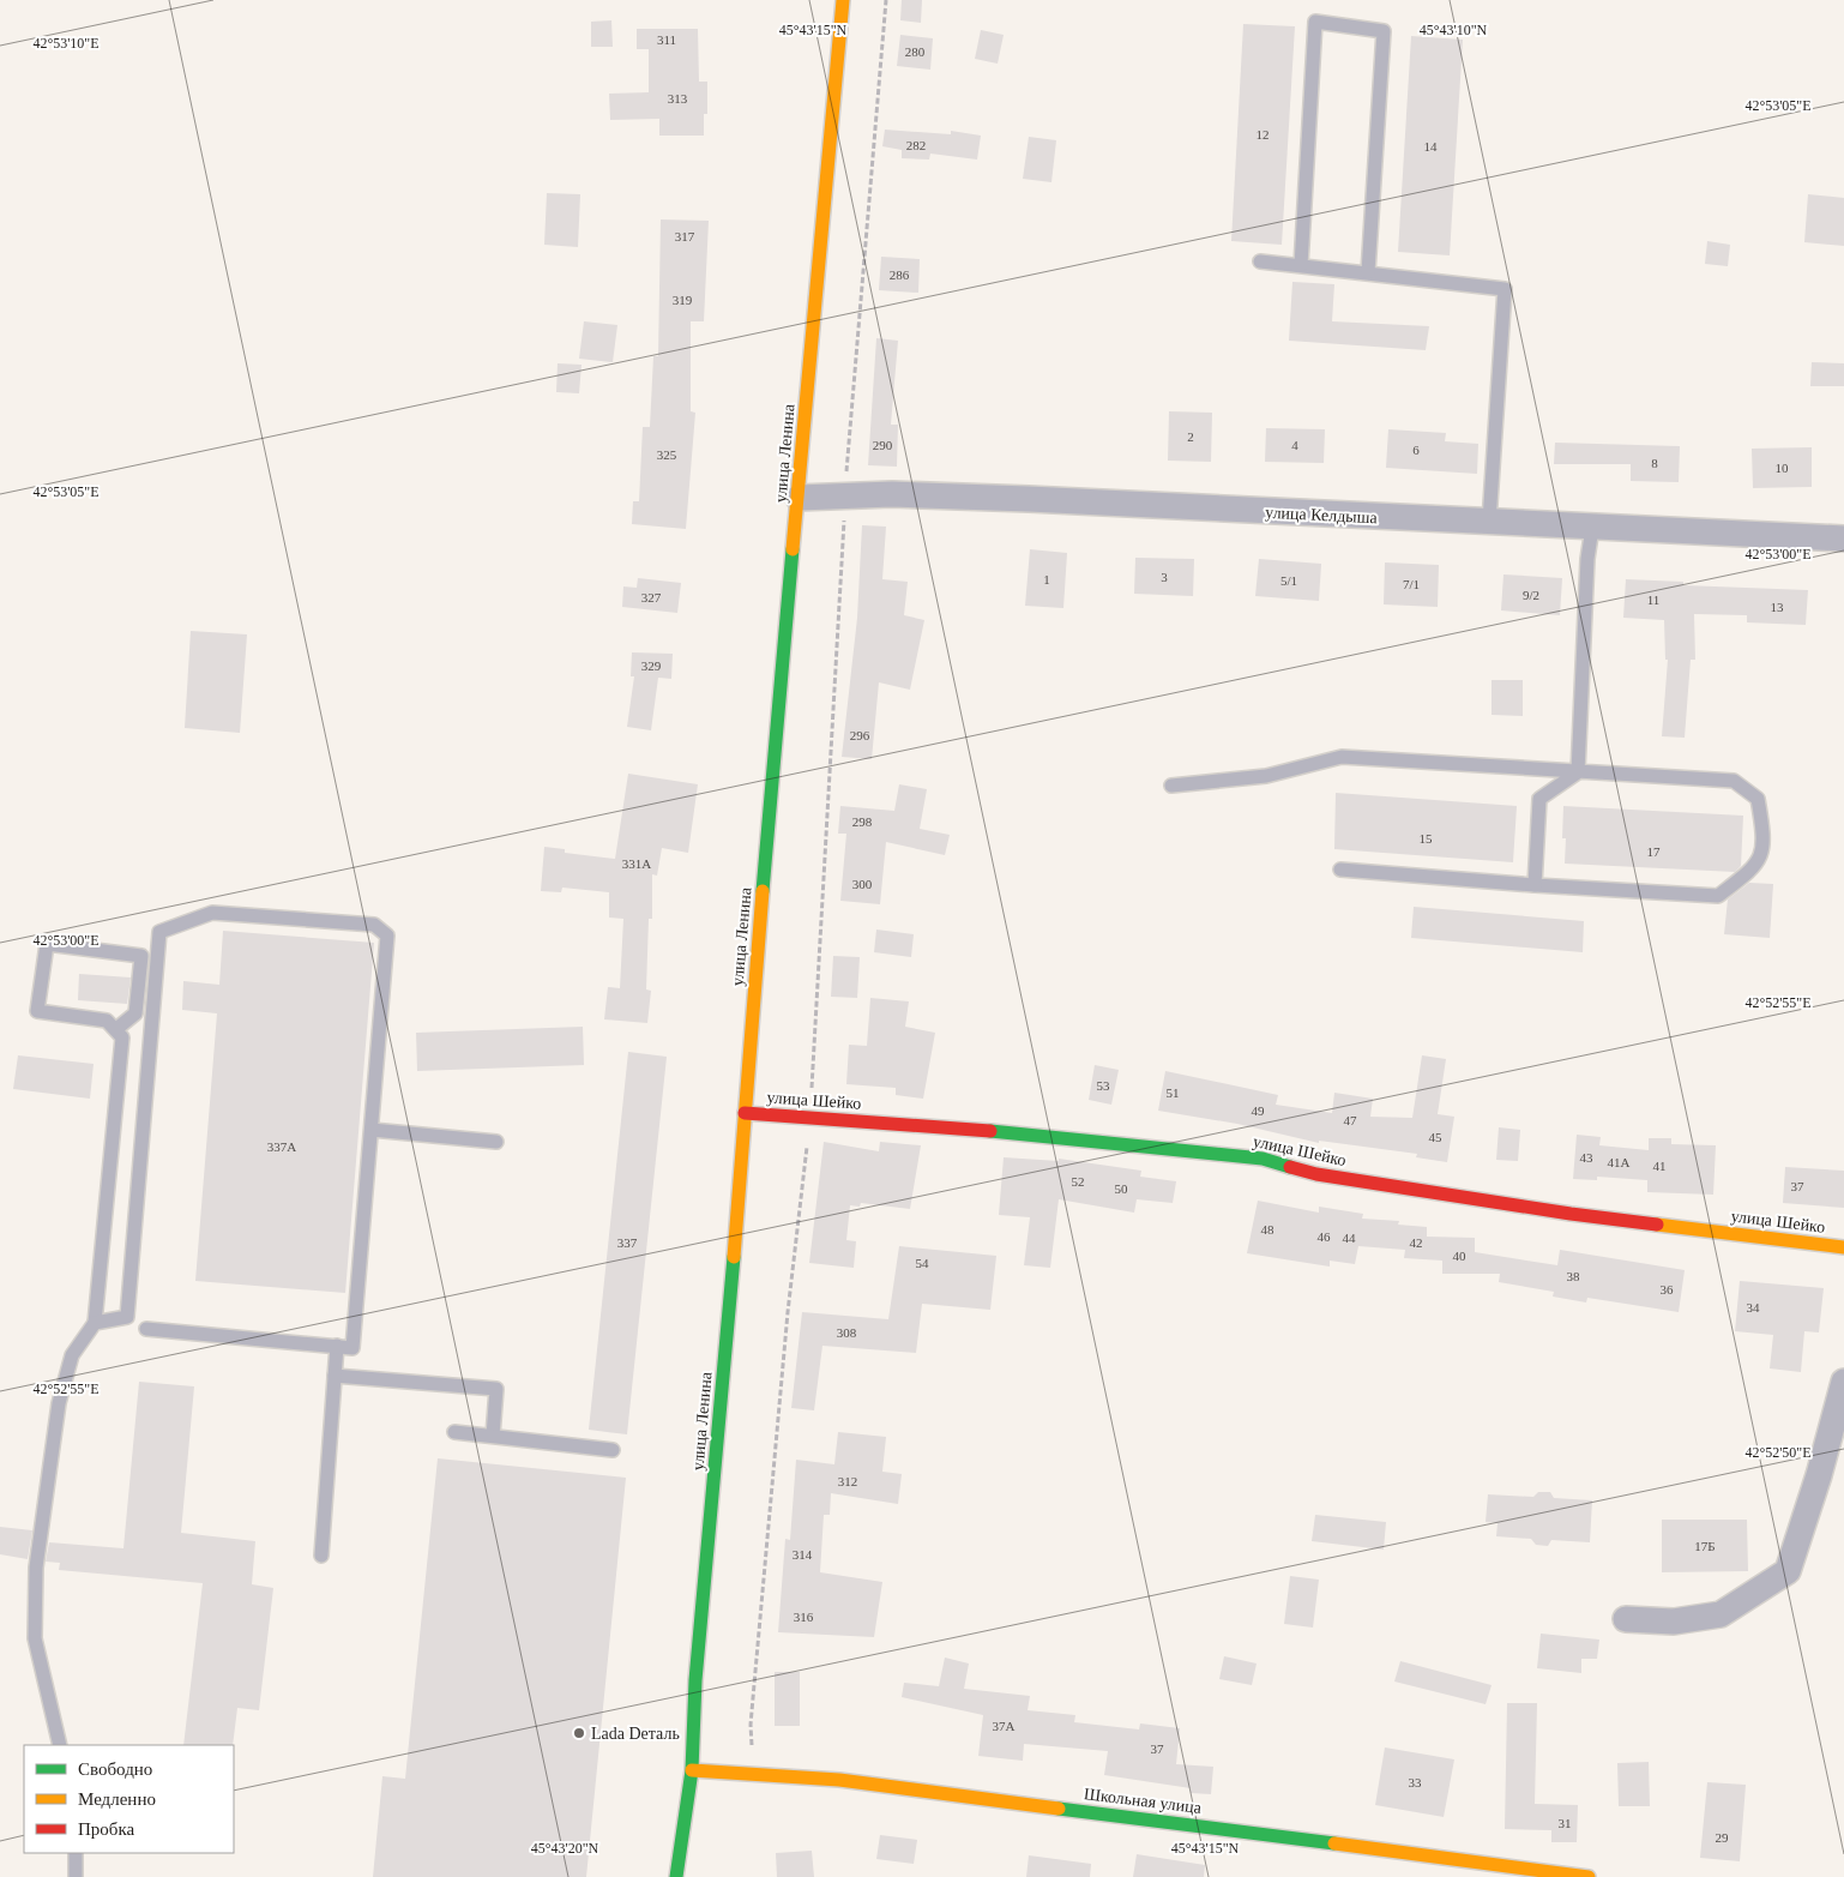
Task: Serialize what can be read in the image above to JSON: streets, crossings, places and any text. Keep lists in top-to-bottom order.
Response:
{
  "streets": {
    "street": [
      "улица Ленина",
      "улица Келдыша",
      "улица Шейко",
      "Школьная улица"
    ]
  },
  "crossings": [
    ["улица Ленина", "улица Келдыша"],
    ["улица Ленина", "улица Шейко"],
    ["улица Ленина", "Школьная улица"]
  ],
  "places": ["Lada Dеталь"],
  "house_numbers": [
    "311",
    "280",
    "313",
    "12",
    "282",
    "14",
    "317",
    "286",
    "319",
    "2",
    "290",
    "4",
    "6",
    "325",
    "8",
    "10",
    "3",
    "1",
    "5/1",
    "7/1",
    "9/2",
    "327",
    "11",
    "13",
    "329",
    "296",
    "298",
    "15",
    "17",
    "331А",
    "300",
    "53",
    "51",
    "49",
    "47",
    "45",
    "337А",
    "43",
    "41А",
    "41",
    "52",
    "37",
    "50",
    "48",
    "46",
    "44",
    "337",
    "42",
    "40",
    "54",
    "38",
    "36",
    "34",
    "308",
    "312",
    "17Б",
    "314",
    "316",
    "37А",
    "37",
    "33",
    "31",
    "29"
  ],
  "legend": ["Свободно", "Медленно", "Пробка"],
  "coordinates": [
    "45°43'15\"N",
    "45°43'10\"N",
    "42°53'10\"E",
    "42°53'05\"E",
    "42°53'00\"E",
    "42°52'55\"E",
    "42°52'50\"E",
    "45°43'20\"N"
  ]
}
